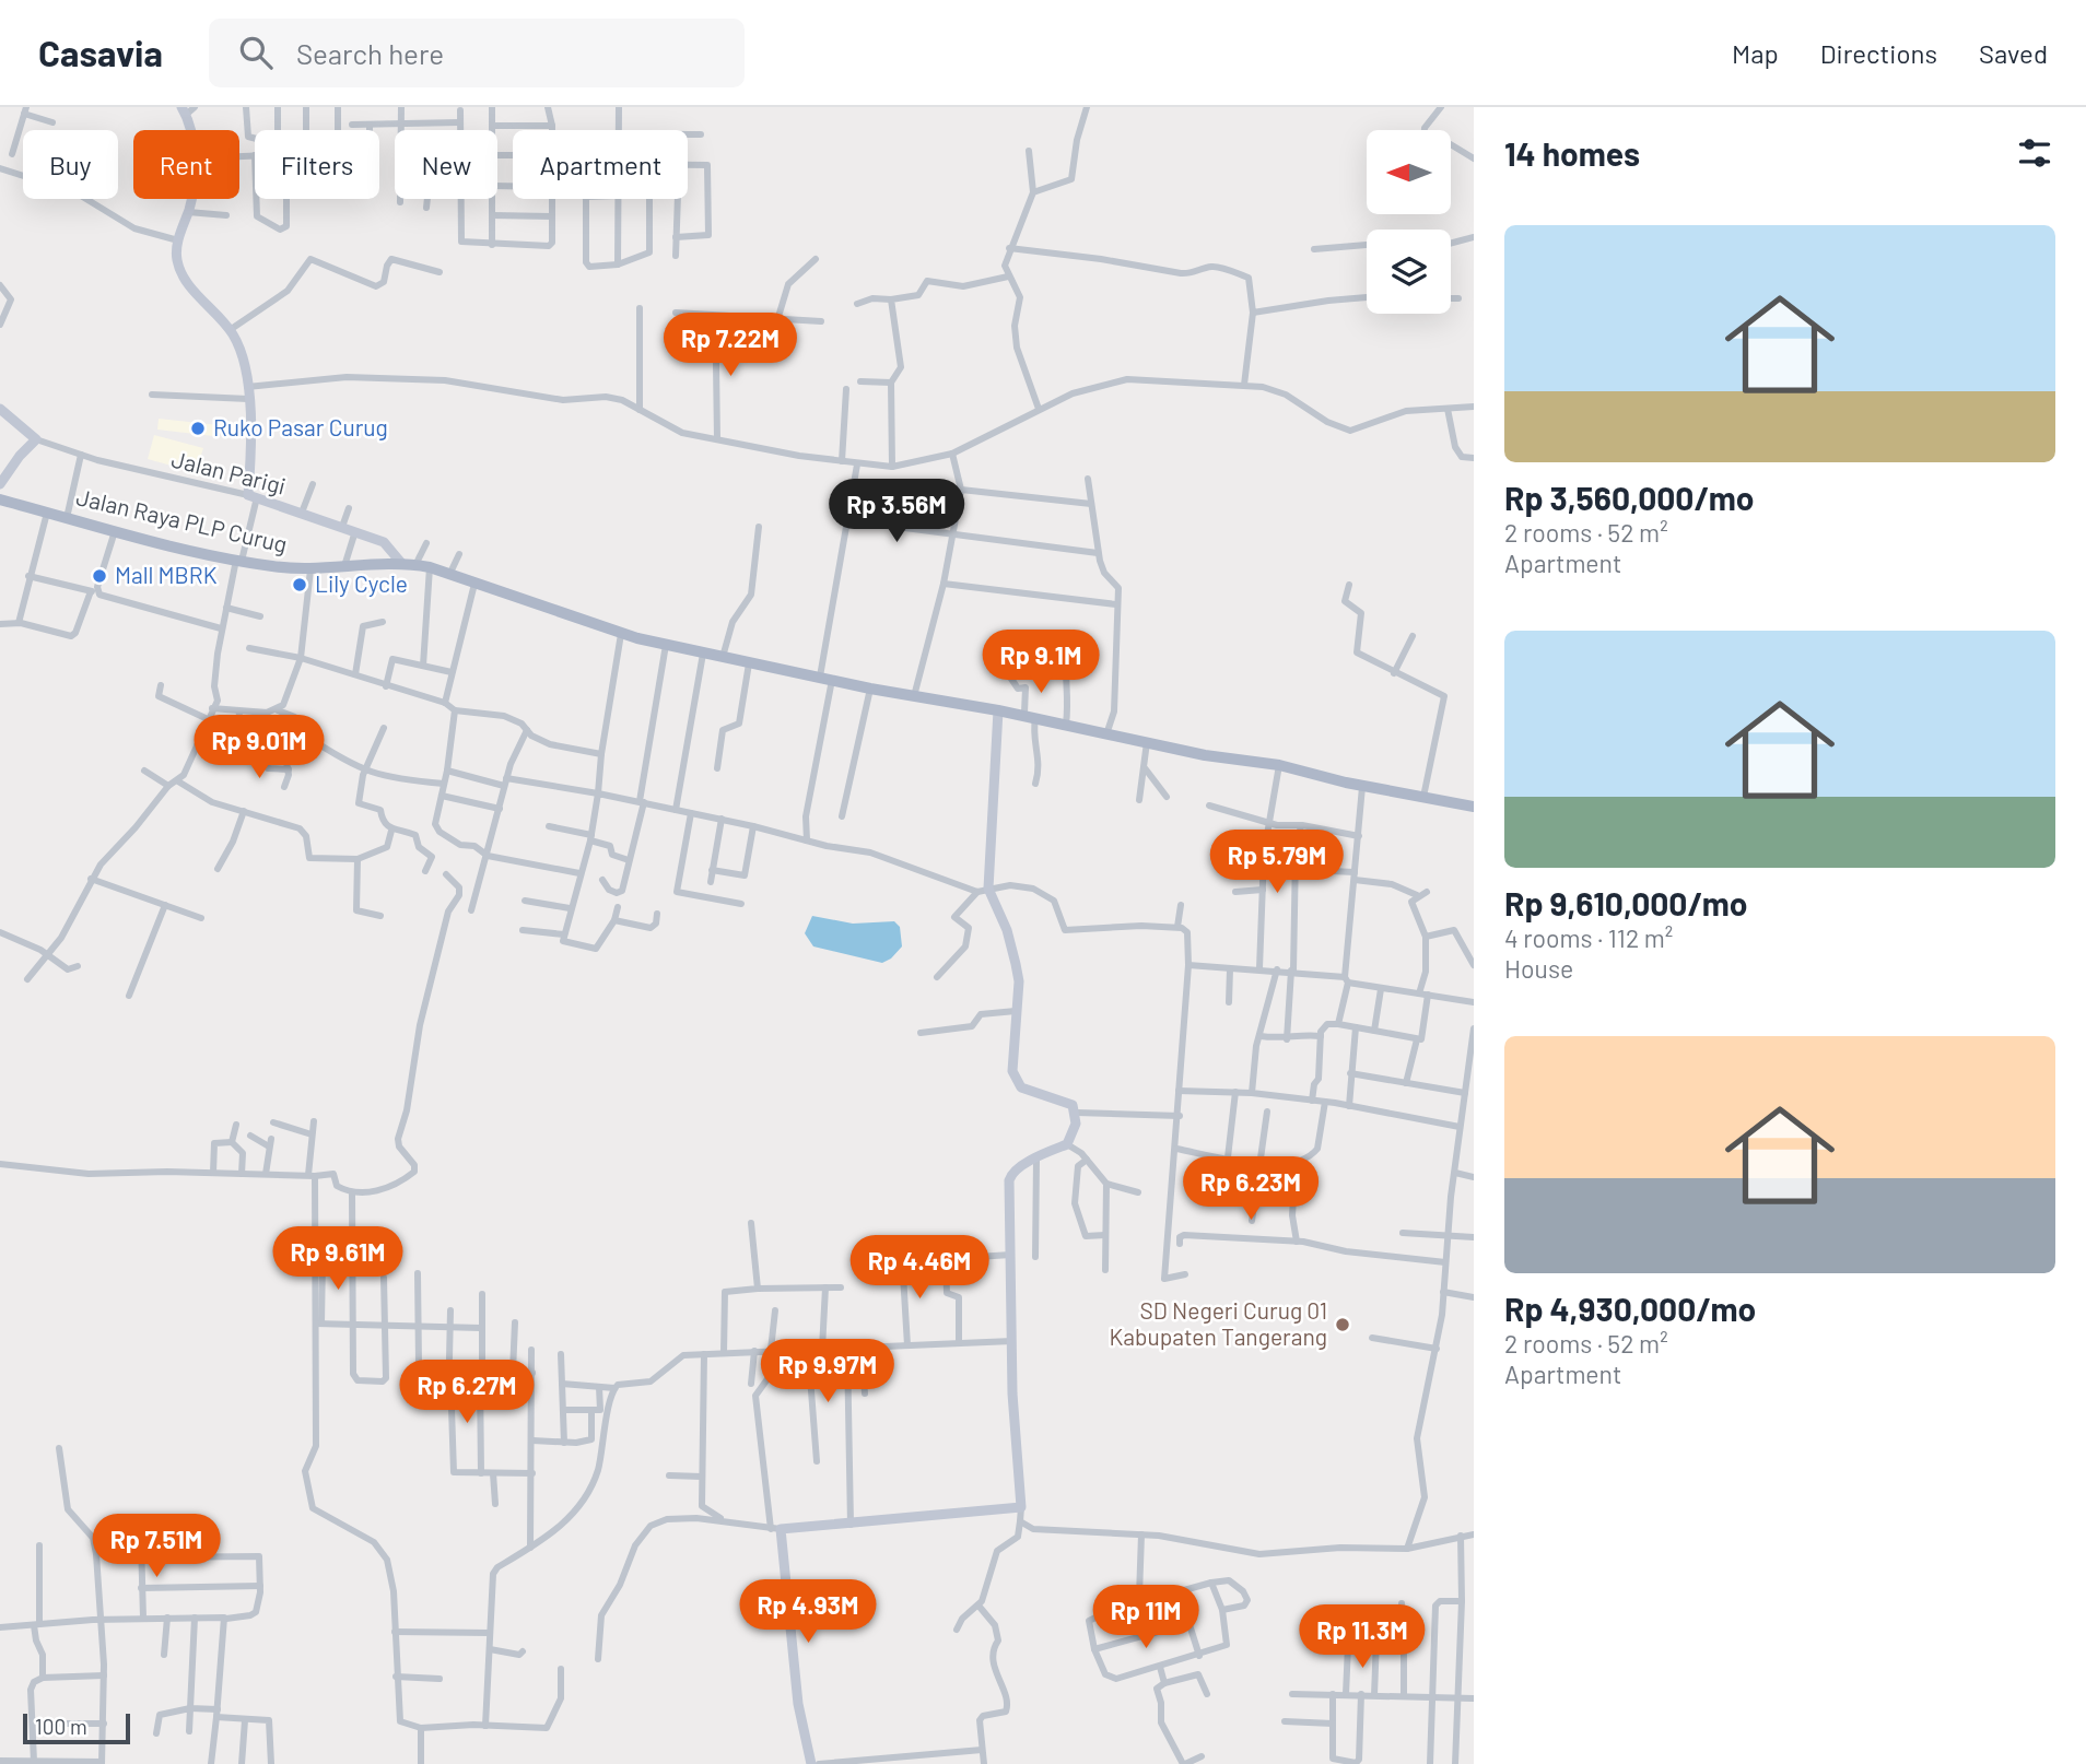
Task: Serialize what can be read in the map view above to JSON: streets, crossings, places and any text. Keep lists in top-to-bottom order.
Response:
{
  "streets": {
    "main road": ["Jalan Raya PLP Curug"],
    "street": ["Jalan Parigi"]
  },
  "crossings": [
    ["Jalan Parigi", "Jalan Raya PLP Curug"]
  ],
  "places": [
    "Ruko Pasar Curug",
    "Mall MBRK",
    "Lily Cycle",
    "SD Negeri Curug 01 Kabupaten Tangerang"
  ],
  "scale_bar": "100 m",
  "north": "left",
  "page": {
    "header": "Casavia",
    "search": "Search here",
    "nav": ["Map", "Directions", "Saved"],
    "heading": "14 homes",
    "chip": [
      "Buy",
      "Rent",
      "Filters",
      "New",
      "Apartment"
    ],
    "list": [
      {
        "name": "Rp 3,560,000/mo",
        "note": "2 rooms · 52 m² · Apartment"
      },
      {
        "name": "Rp 9,610,000/mo",
        "note": "4 rooms · 112 m² · House"
      },
      {
        "name": "Rp 4,930,000/mo",
        "note": "2 rooms · 52 m² · Apartment"
      }
    ],
    "price": [
      "Rp 7.22M",
      "Rp 3.56M",
      "Rp 9.1M",
      "Rp 9.01M",
      "Rp 5.79M",
      "Rp 6.23M",
      "Rp 9.61M",
      "Rp 4.46M",
      "Rp 9.97M",
      "Rp 6.27M",
      "Rp 7.51M",
      "Rp 4.93M",
      "Rp 11M",
      "Rp 11.3M"
    ],
    "scale": "100 m"
  }
}
